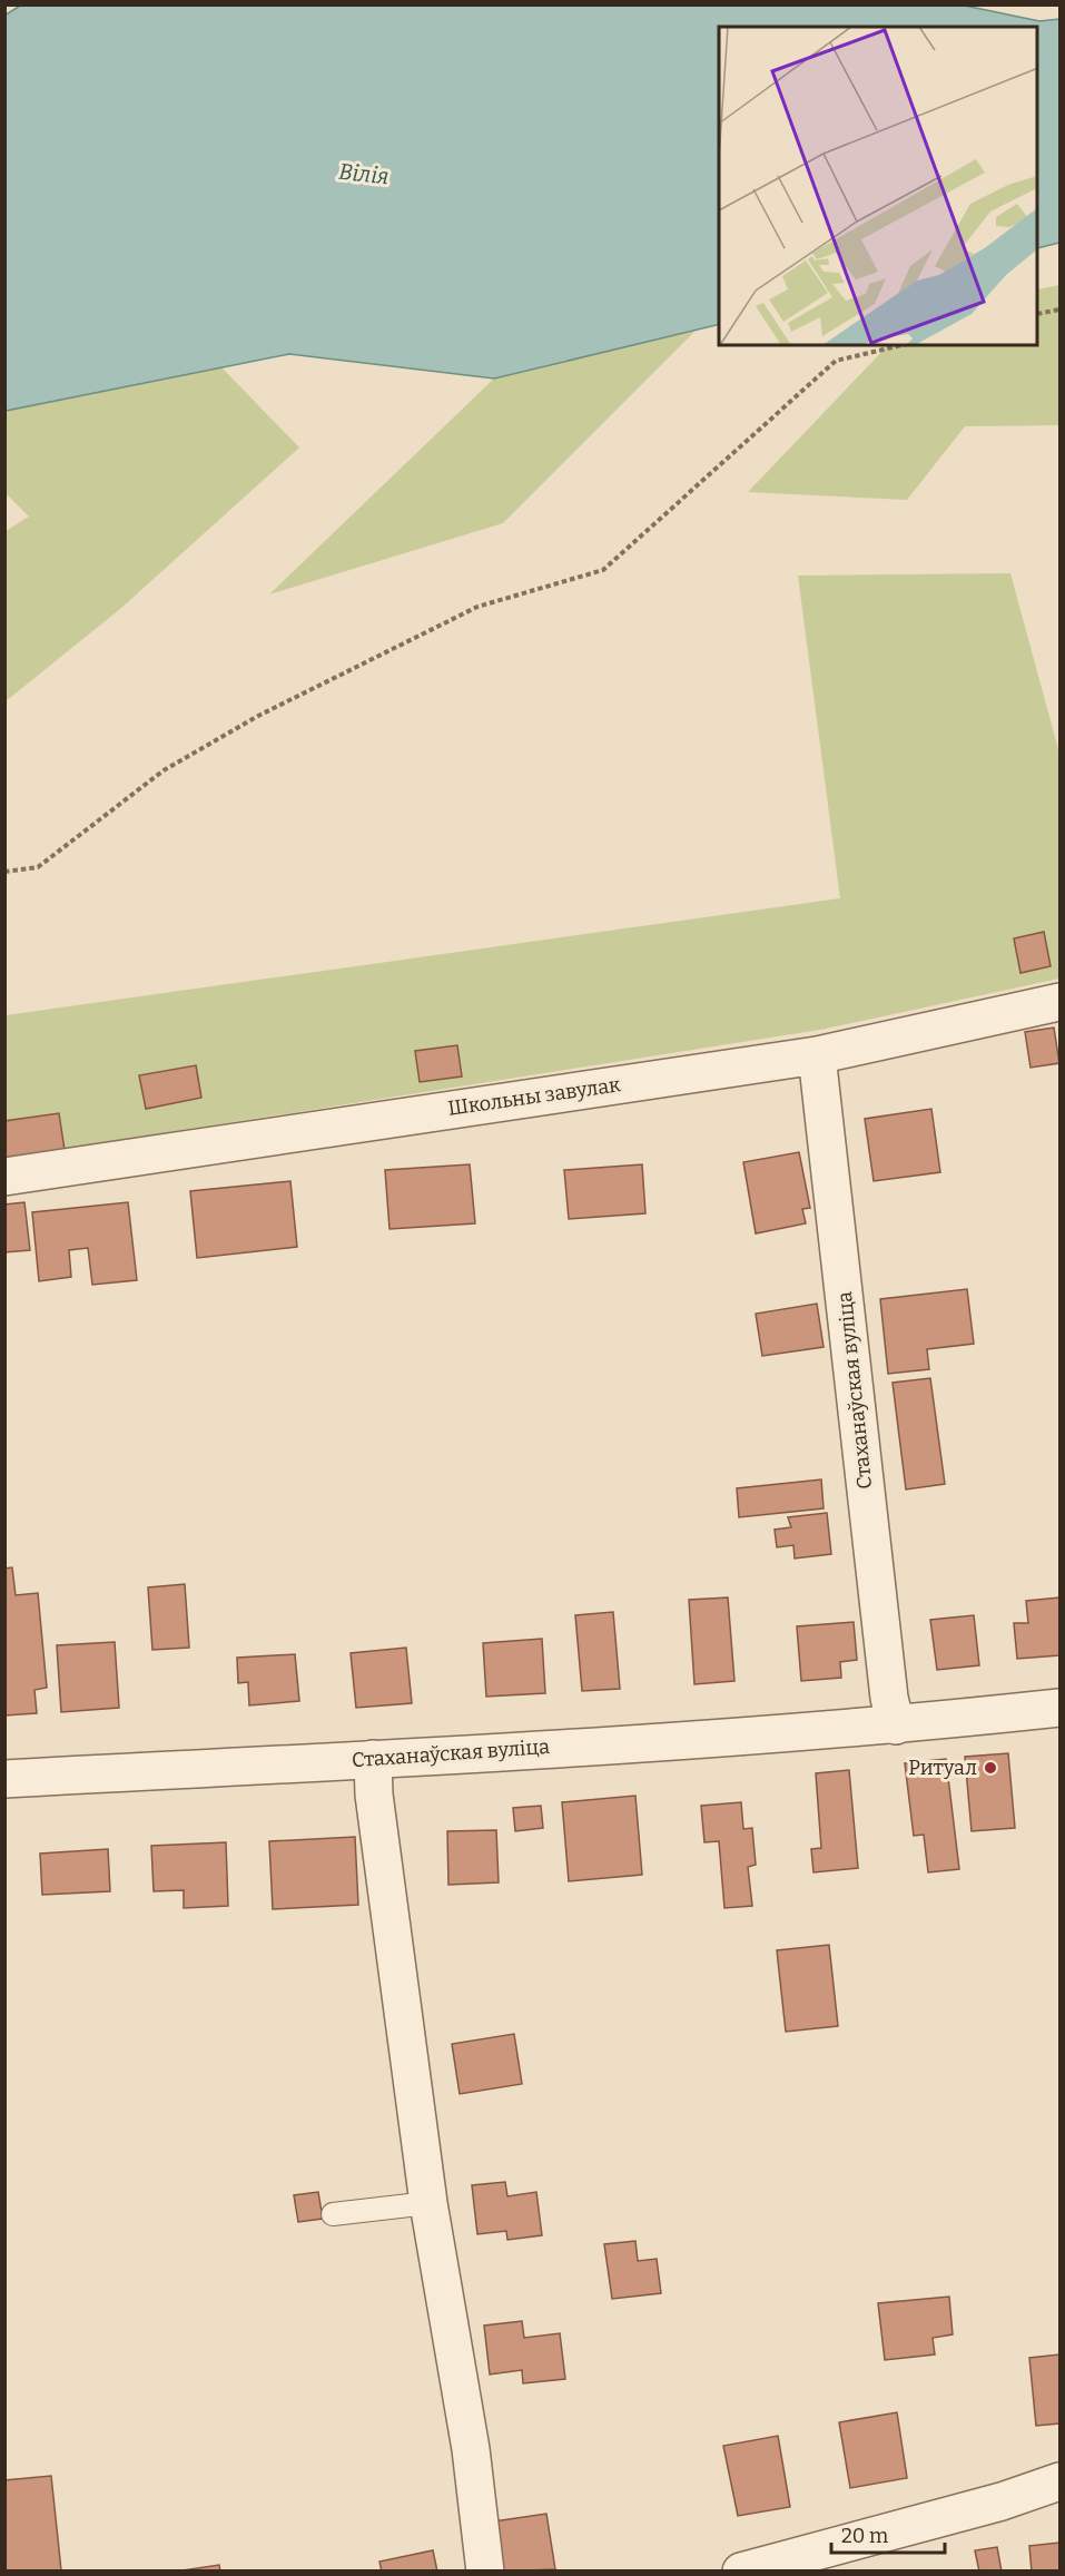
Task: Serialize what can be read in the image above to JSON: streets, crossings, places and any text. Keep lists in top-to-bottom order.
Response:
{
  "streets": {
    "street": ["Школьны завулак", "Стаханаўская вуліца"]
  },
  "crossings": [
    ["Школьны завулак", "Стаханаўская вуліца"]
  ],
  "water": ["Вілія"],
  "places": ["Ритуал"],
  "scale_bar": "20 m"
}
